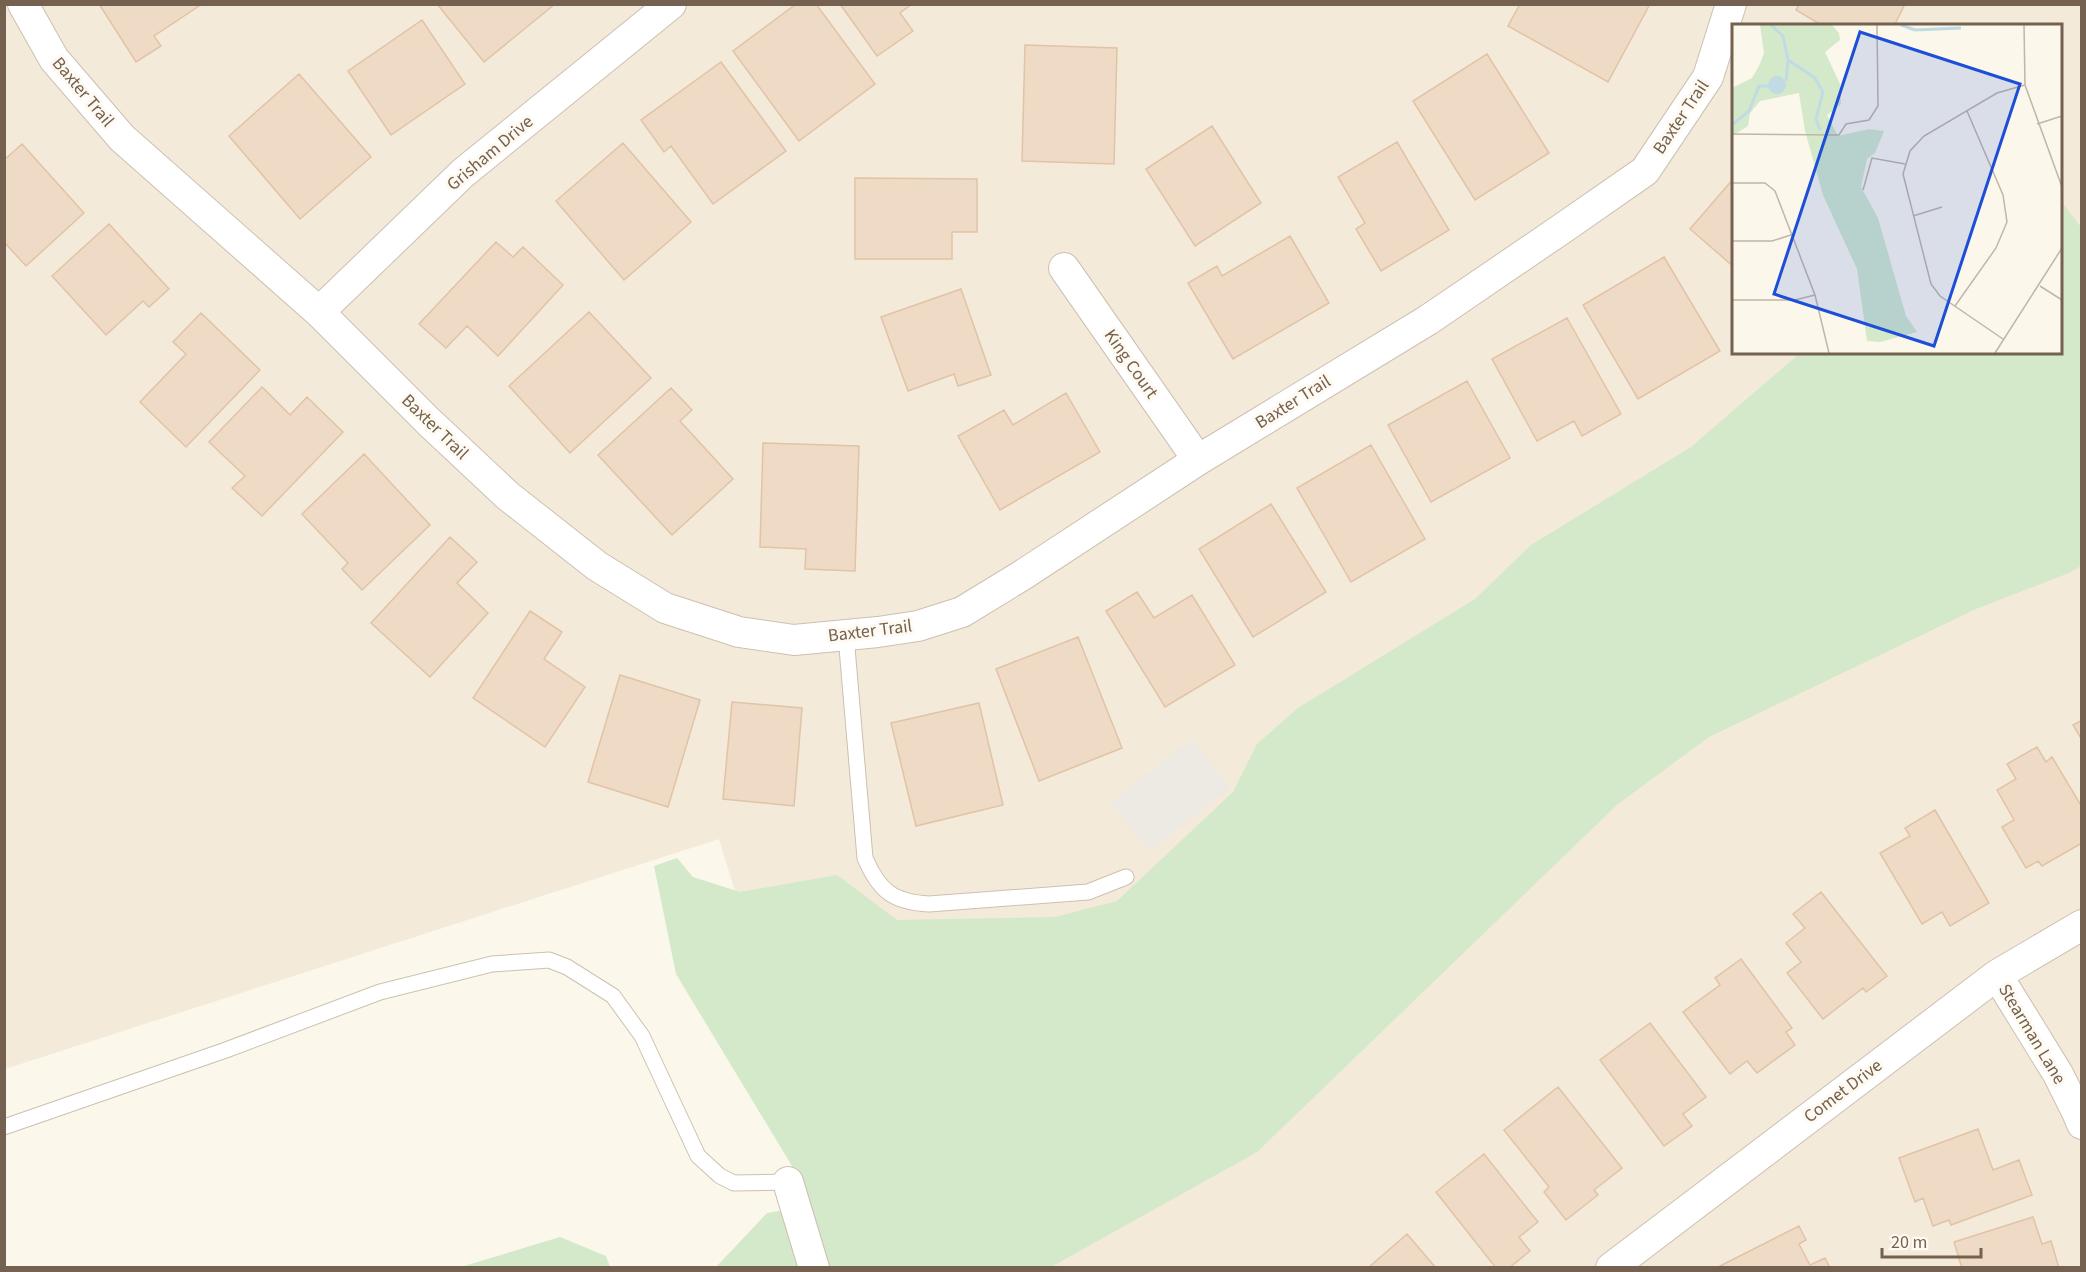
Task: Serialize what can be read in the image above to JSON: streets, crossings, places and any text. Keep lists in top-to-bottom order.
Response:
{
  "streets": {
    "street": [
      "Baxter Trail",
      "Grisham Drive",
      "King Court",
      "Stearman Lane",
      "Comet Drive"
    ]
  },
  "crossings": [
    ["Baxter Trail", "Grisham Drive"],
    ["Baxter Trail", "King Court"],
    ["Stearman Lane", "Comet Drive"]
  ],
  "scale_bar": "20 m"
}
